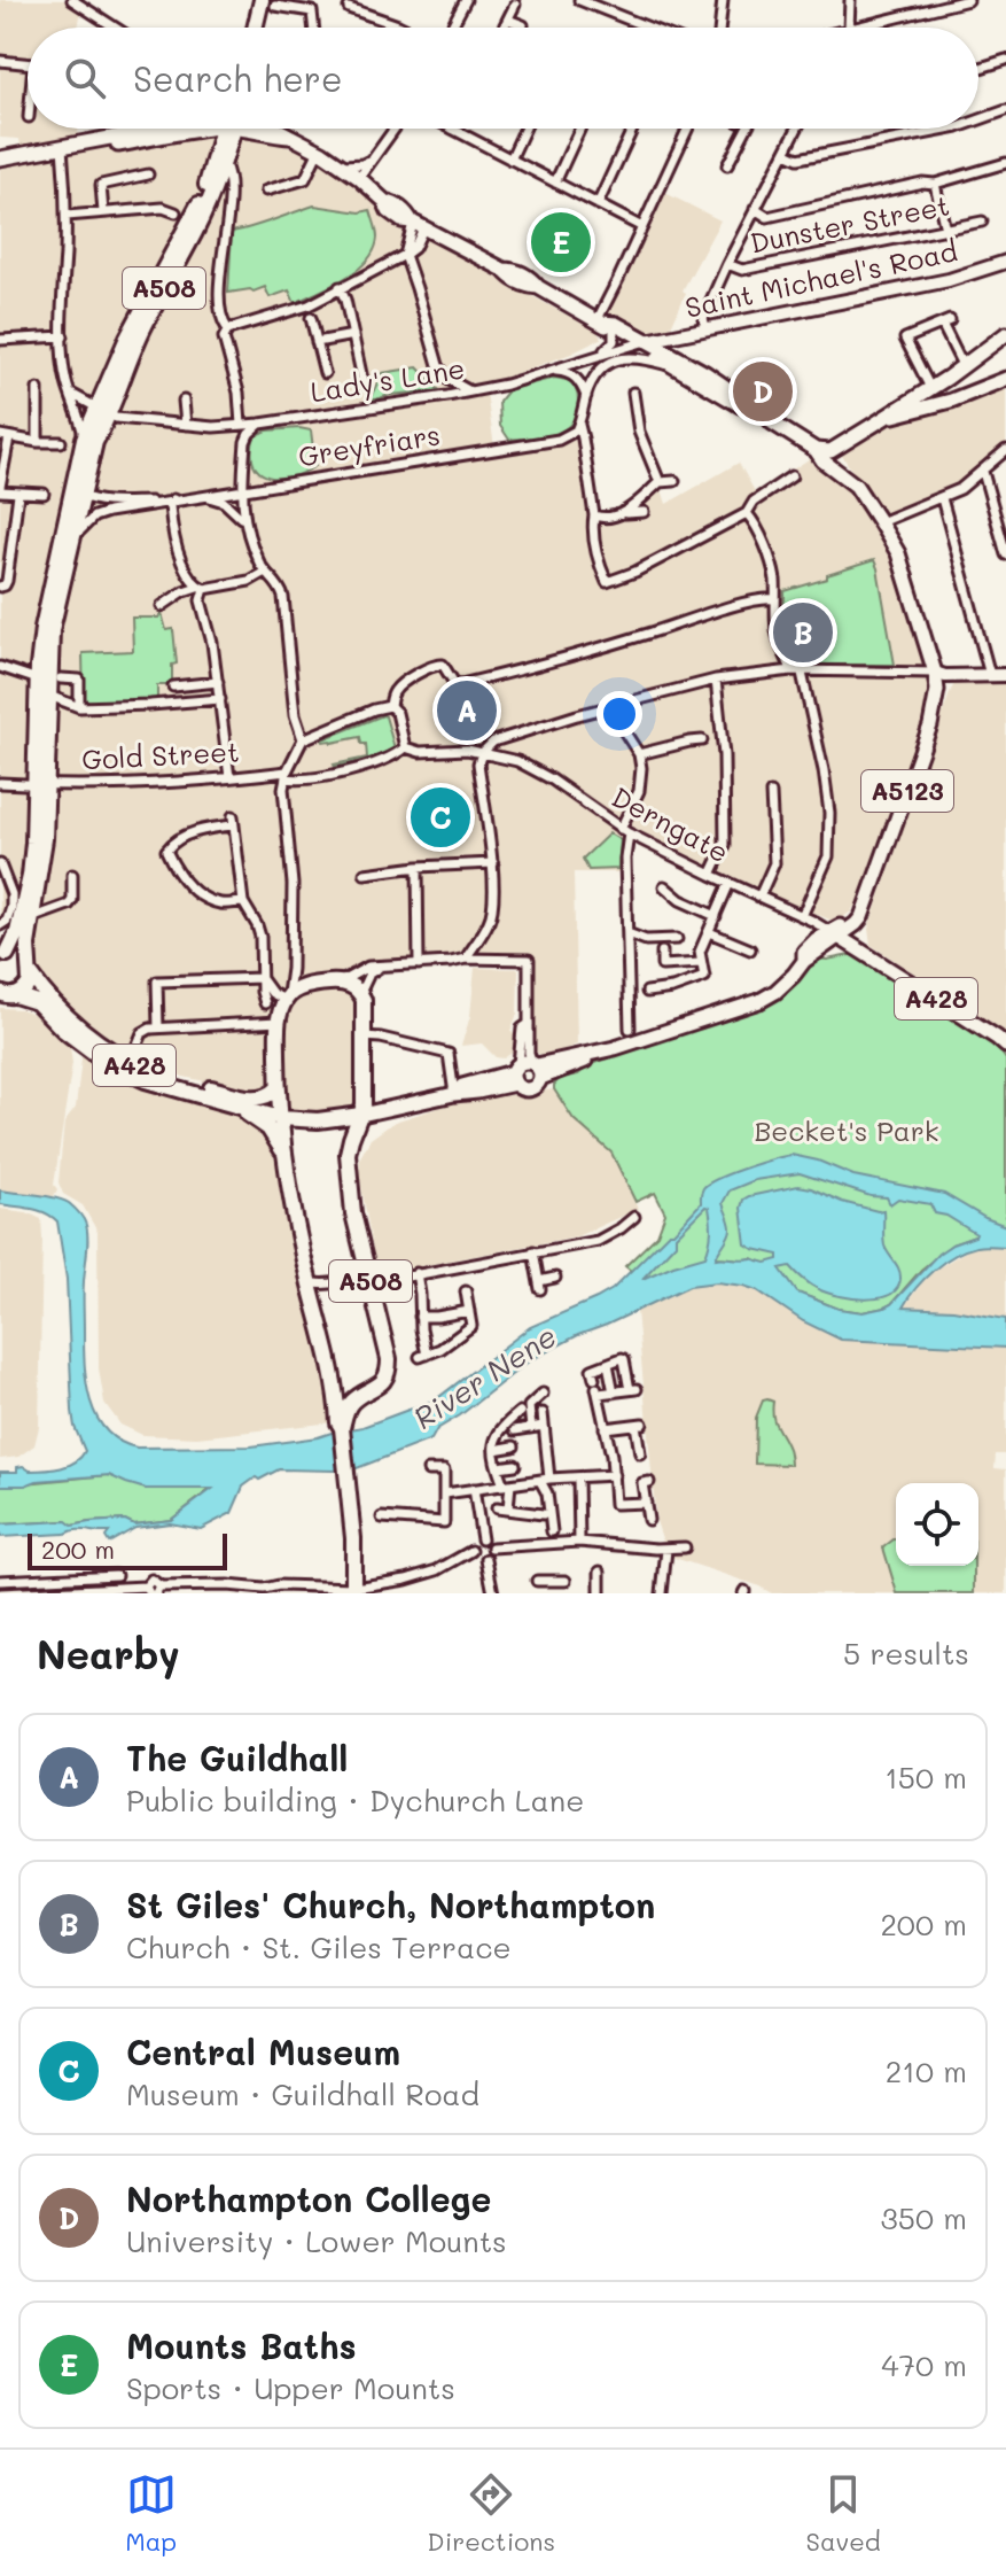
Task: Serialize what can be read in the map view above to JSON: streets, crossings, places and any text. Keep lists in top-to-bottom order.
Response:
{
  "streets": {
    "highway": ["A508", "A428"],
    "main road": ["A5123"],
    "street": [
      "Dunster Street",
      "Saint Michael's Road",
      "Lady's Lane",
      "Greyfriars",
      "Gold Street",
      "Derngate"
    ]
  },
  "crossings": [
    ["Saint Michael's Road", "Lady's Lane"],
    ["Saint Michael's Road", "A5123"],
    ["A508", "Lady's Lane"],
    ["A508", "Greyfriars"],
    ["A508", "Gold Street"],
    ["A508", "A428"],
    ["Lady's Lane", "A5123"],
    ["Gold Street", "Derngate"],
    ["A5123", "Derngate"],
    ["A5123", "A428"],
    ["Derngate", "A428"]
  ],
  "water": ["River Nene"],
  "parks": ["Becket's Park"],
  "scale_bar": "200 m",
  "page": {
    "search": "Search here",
    "pins": [
      "E",
      "D",
      "B",
      "A",
      "C"
    ],
    "scale": "200 m",
    "heading": ["Nearby", "5 results"],
    "list": [
      {
        "mark": "A",
        "name": "The Guildhall",
        "note": "Public building · Dychurch Lane",
        "value": "150 m"
      },
      {
        "mark": "B",
        "name": "St Giles' Church, Northampton",
        "note": "Church · St. Giles Terrace",
        "value": "200 m"
      },
      {
        "mark": "C",
        "name": "Central Museum",
        "note": "Museum · Guildhall Road",
        "value": "210 m"
      },
      {
        "mark": "D",
        "name": "Northampton College",
        "note": "University · Lower Mounts",
        "value": "350 m"
      },
      {
        "mark": "E",
        "name": "Mounts Baths",
        "note": "Sports · Upper Mounts",
        "value": "470 m"
      }
    ],
    "nav": ["Map", "Directions", "Saved"]
  }
}
